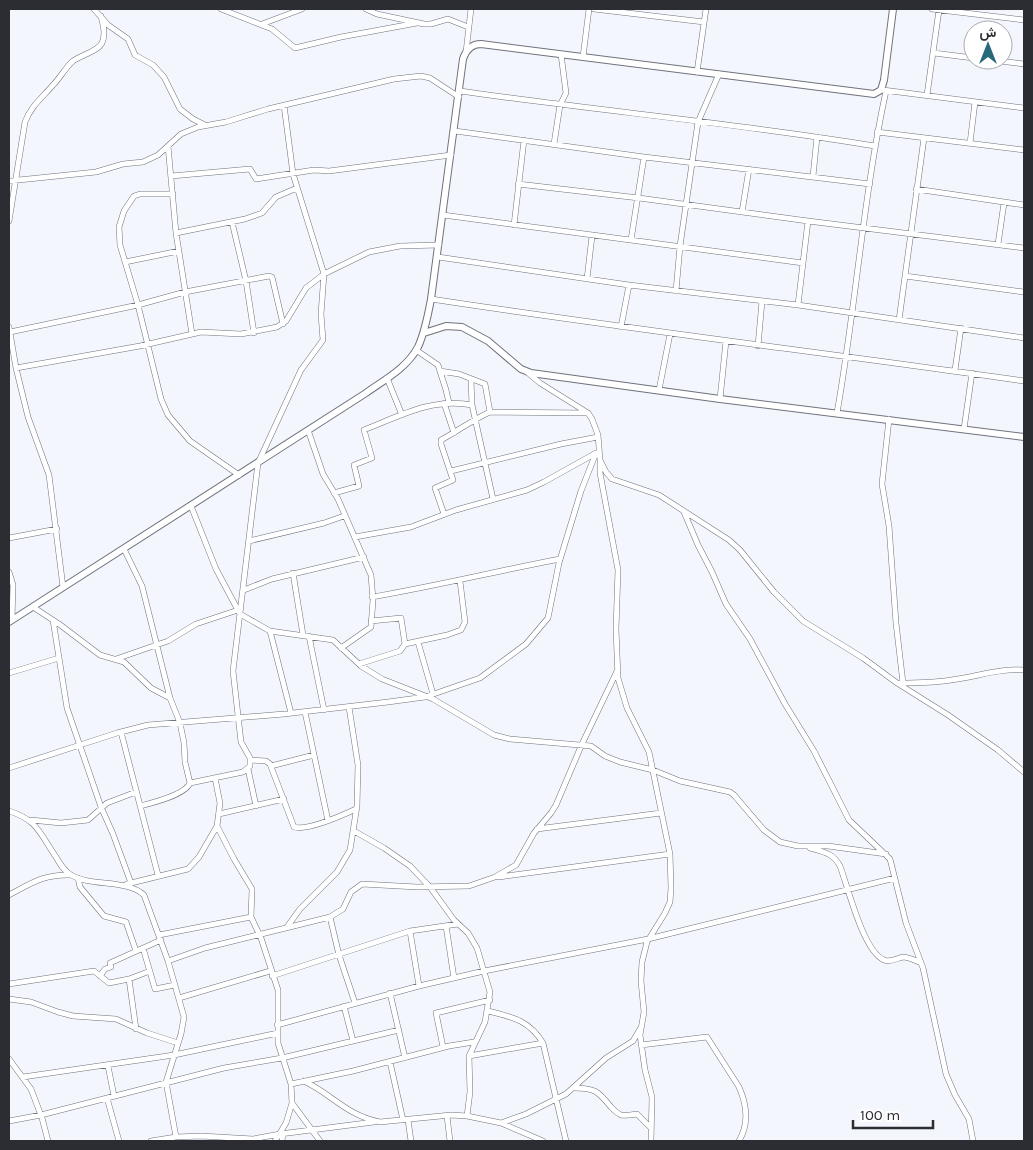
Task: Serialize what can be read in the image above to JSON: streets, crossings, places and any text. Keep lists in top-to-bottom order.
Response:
{
  "scale_bar": "100 m",
  "north": "top"
}
